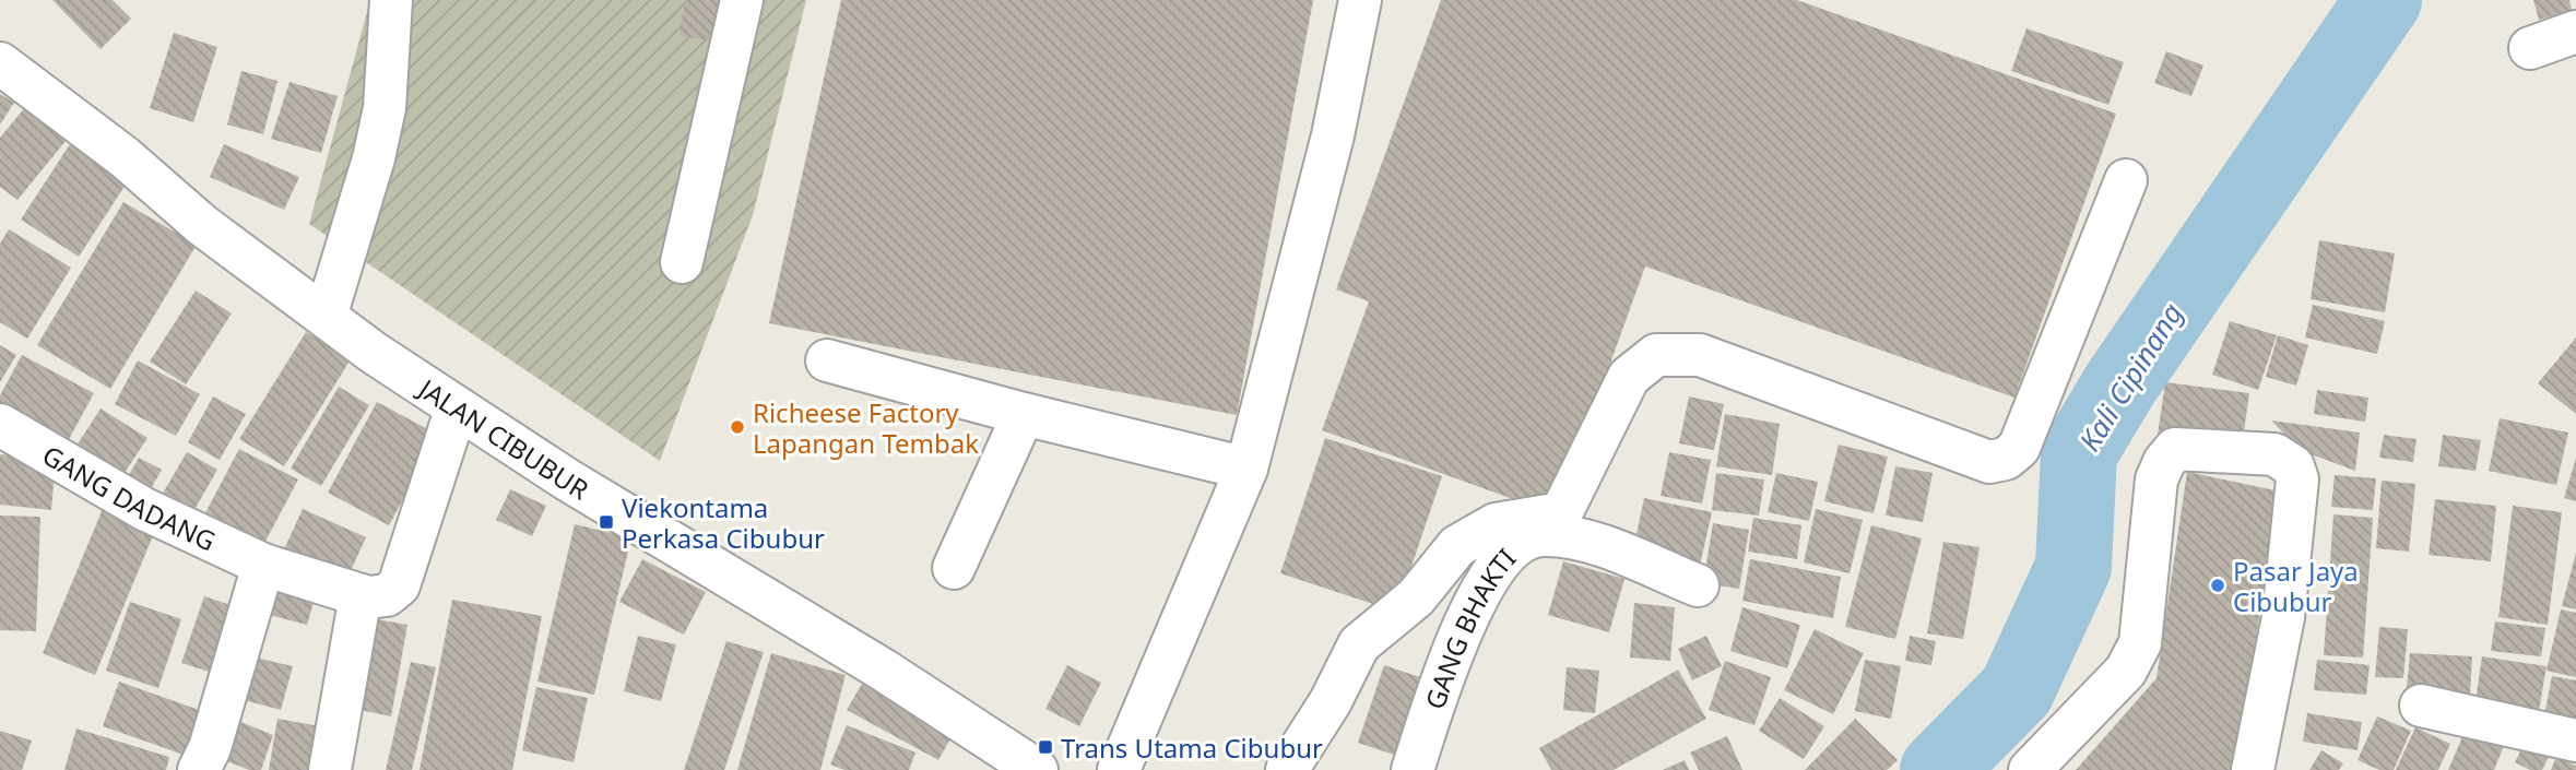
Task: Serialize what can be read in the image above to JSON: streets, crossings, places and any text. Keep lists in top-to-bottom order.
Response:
{
  "streets": {
    "street": ["JALAN CIBUBUR", "GANG DADANG", "GANG BHAKTI"]
  },
  "water": ["Kali Cipinang"],
  "places": {
    "other": ["Richeese Factory Lapangan Tembak", "Pasar Jaya Cibubur"],
    "transit": ["Viekontama Perkasa Cibubur", "Trans Utama Cibubur"]
  }
}
